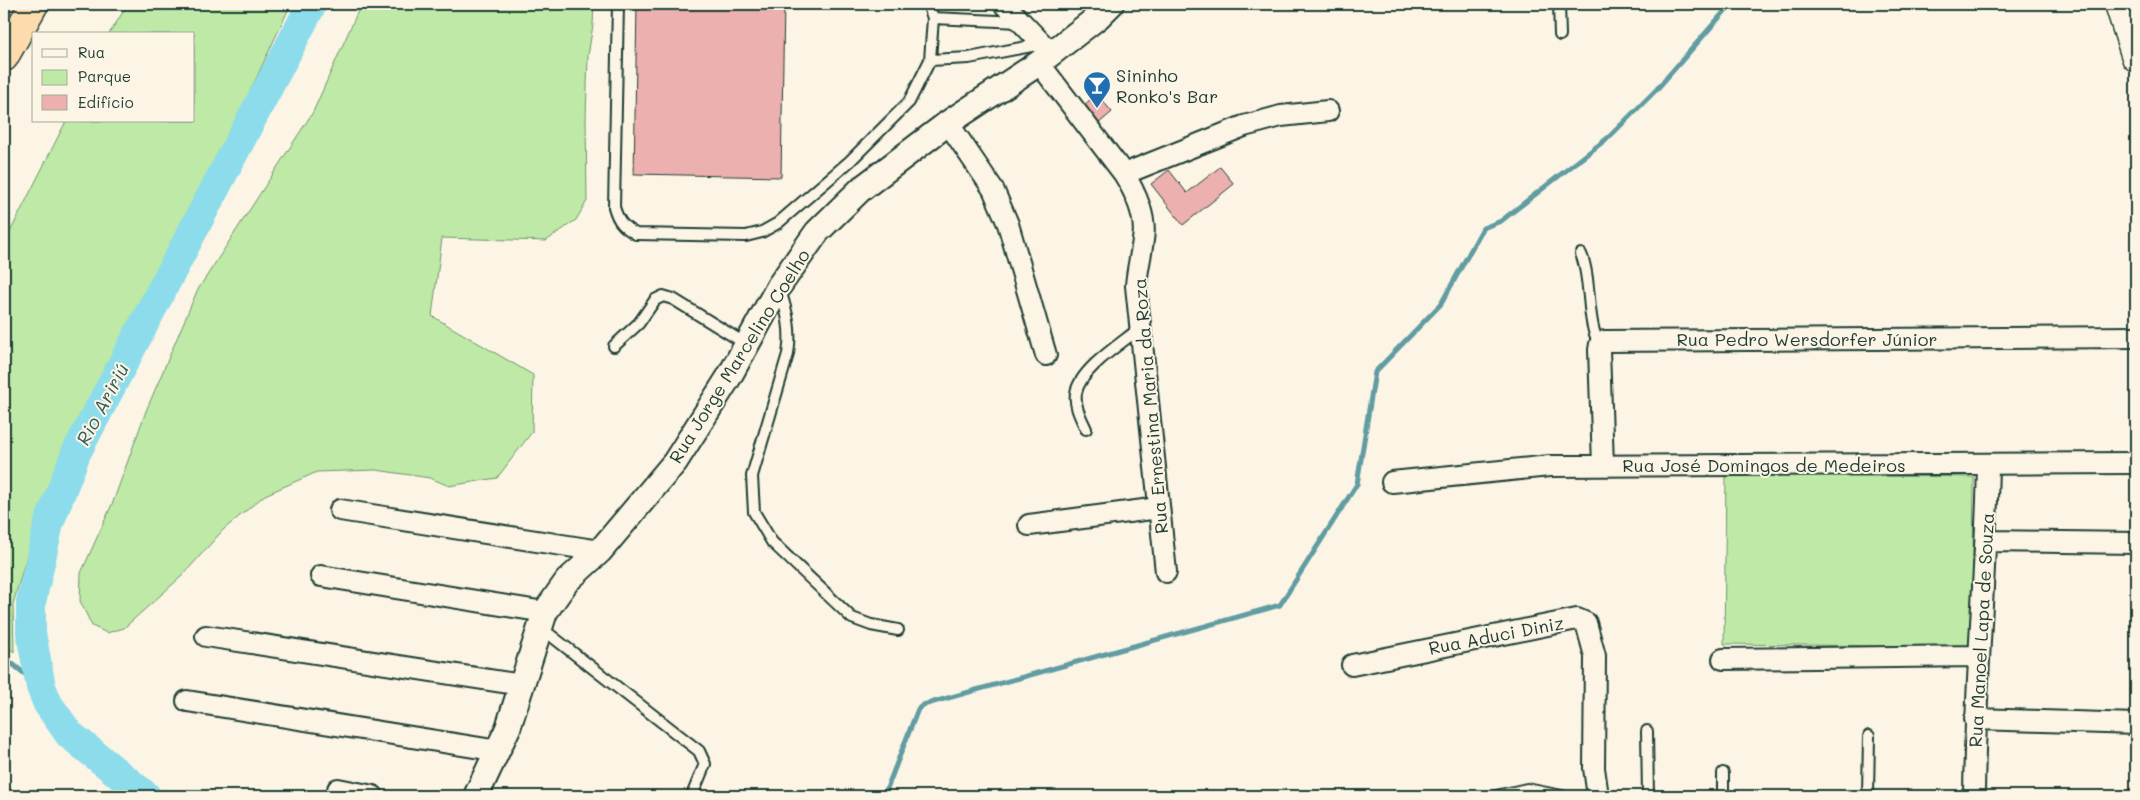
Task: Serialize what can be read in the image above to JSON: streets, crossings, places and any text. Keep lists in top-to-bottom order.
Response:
{
  "streets": {
    "street": [
      "Rua Pedro Wersdorfer Júnior",
      "Rua Jorge Marcelino Coelho",
      "Rua Ernestina Maria da Roza",
      "Rua José Domingos de Medeiros",
      "Rua Manoel Lapa de Souza",
      "Rua Aduci Diniz"
    ]
  },
  "crossings": [
    ["Rua Jorge Marcelino Coelho", "Rua Ernestina Maria da Roza"],
    ["Rua José Domingos de Medeiros", "Rua Manoel Lapa de Souza"]
  ],
  "water": ["Rio Aririú"],
  "places": {
    "bar": ["Sininho Ronko's Bar"]
  },
  "legend": ["Rua", "Parque", "Edifício"]
}
